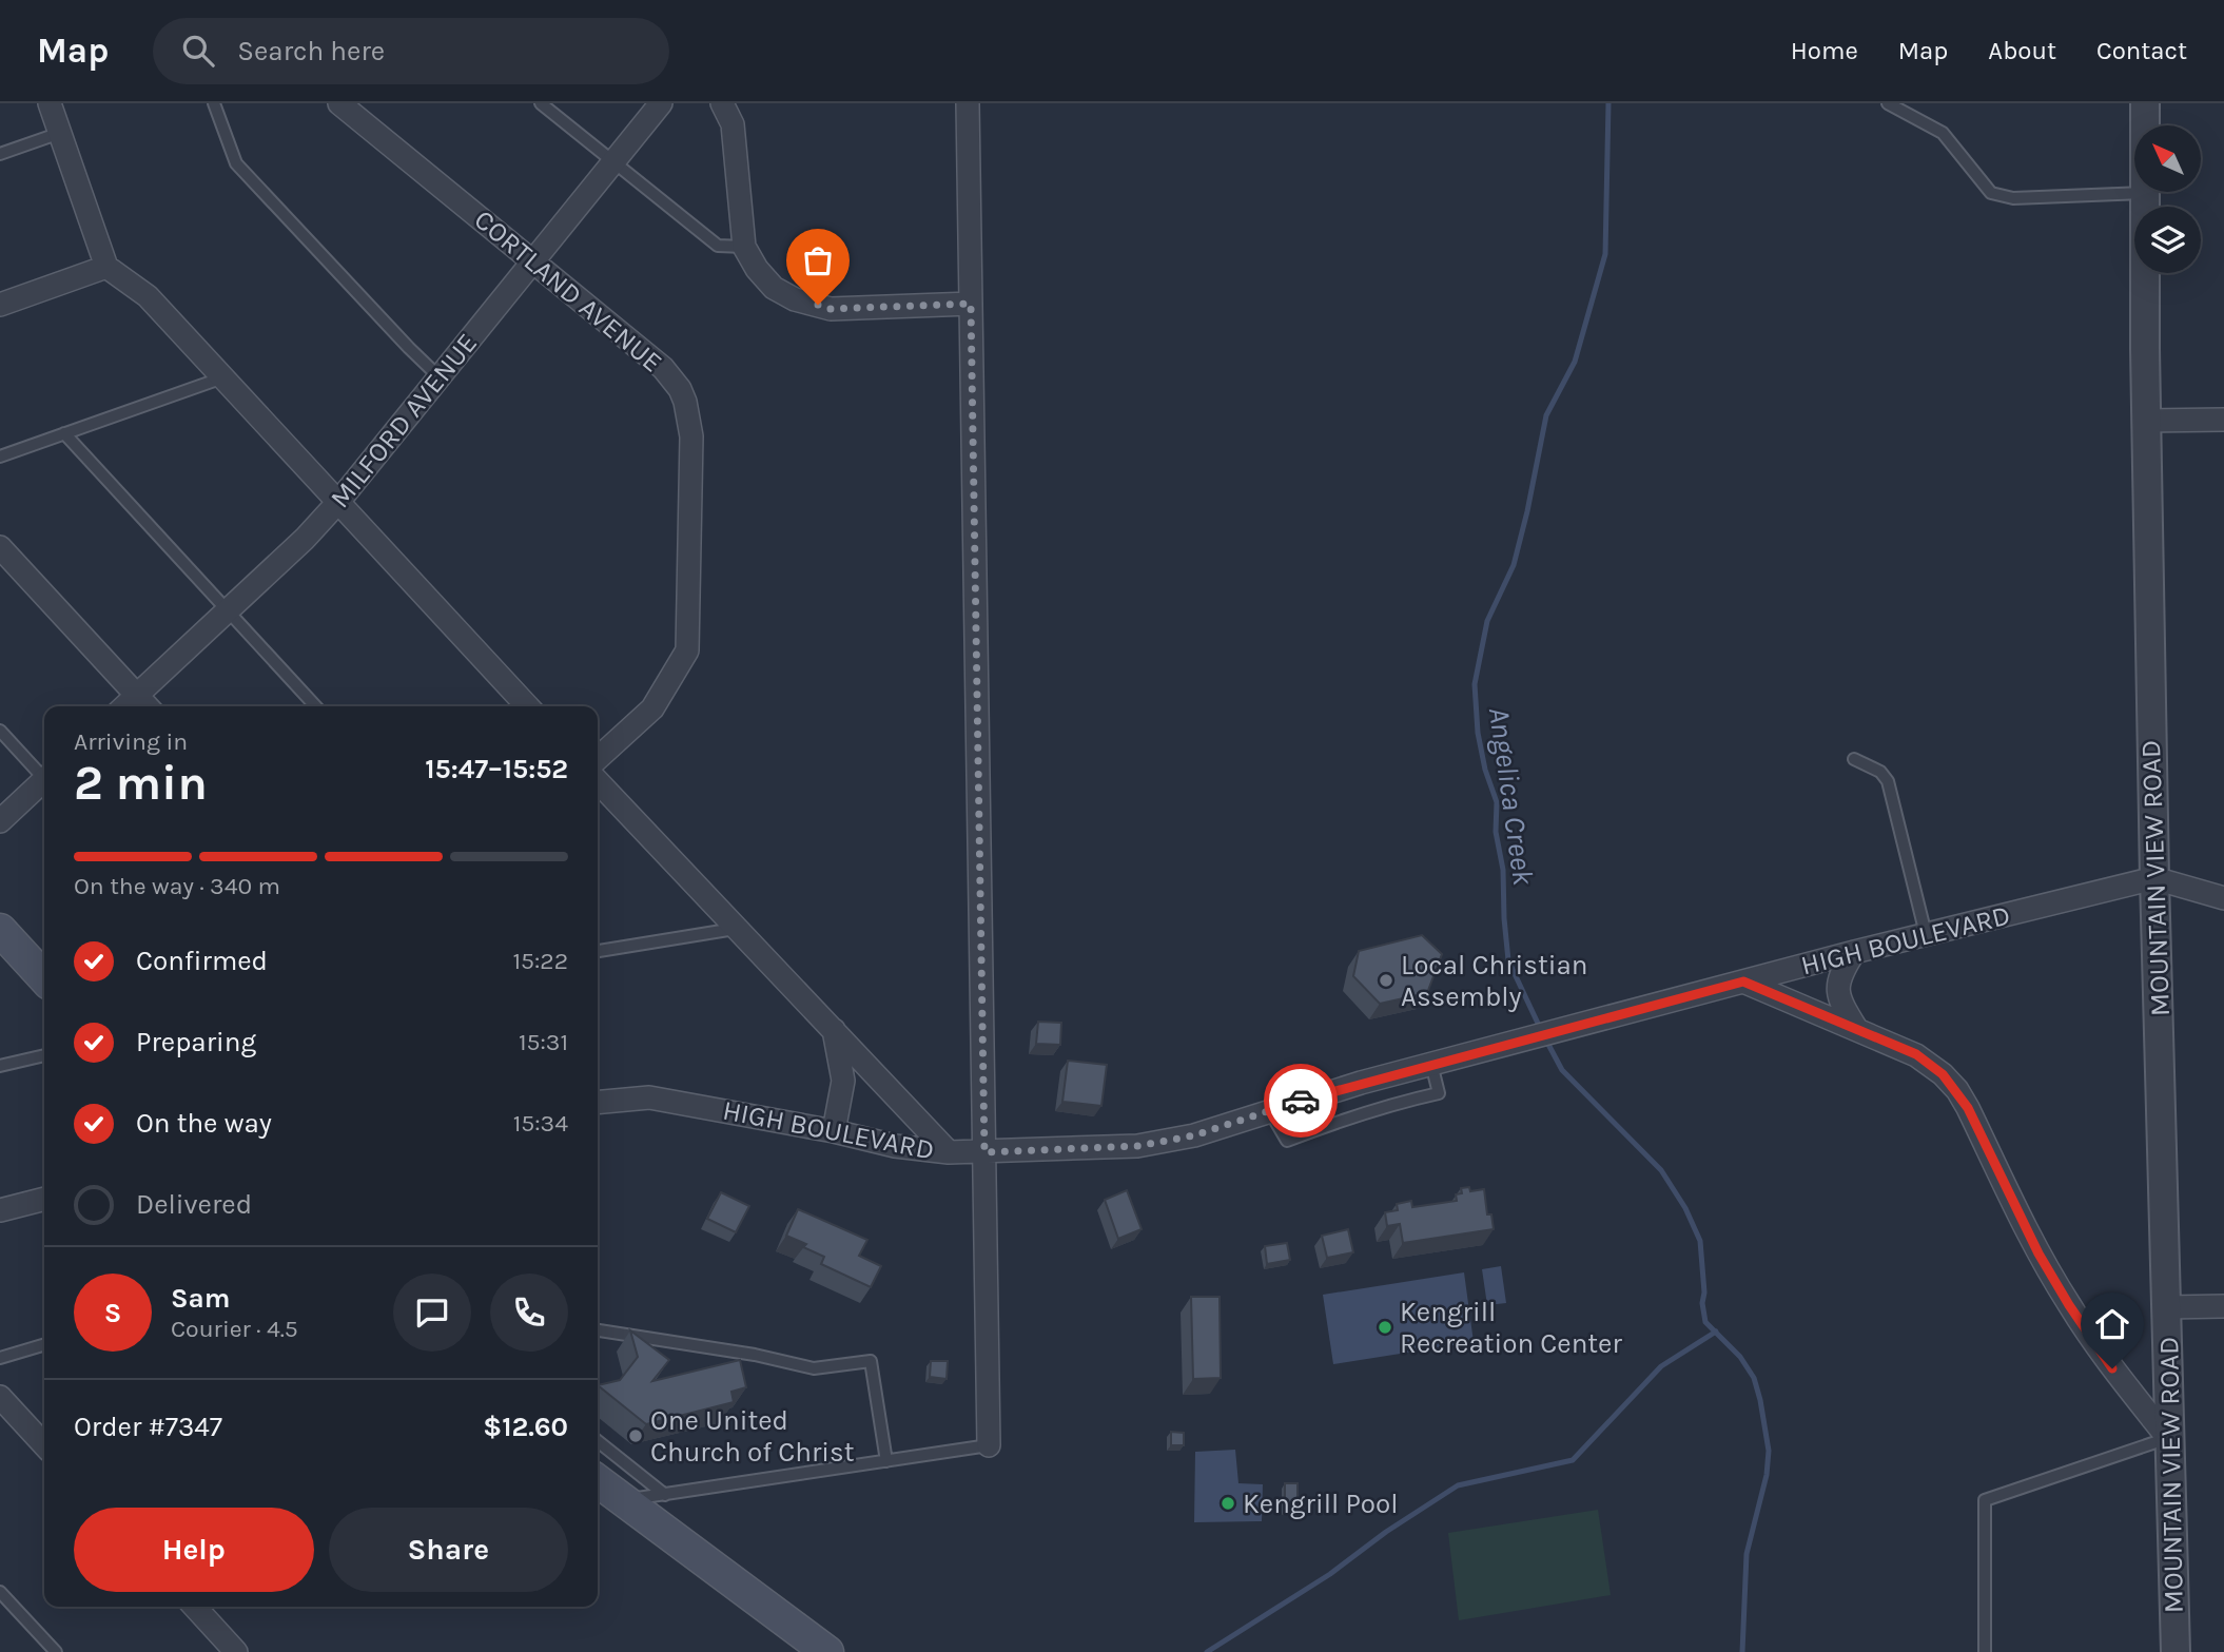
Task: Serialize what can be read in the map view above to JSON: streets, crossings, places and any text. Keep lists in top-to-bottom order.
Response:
{
  "streets": {
    "street": [
      "CORTLAND AVENUE",
      "MILFORD AVENUE",
      "MOUNTAIN VIEW ROAD",
      "HIGH BOULEVARD"
    ]
  },
  "crossings": [
    ["CORTLAND AVENUE", "MILFORD AVENUE"],
    ["MOUNTAIN VIEW ROAD", "HIGH BOULEVARD"]
  ],
  "water": ["Angelica Creek"],
  "places": [
    "Local Christian Assembly",
    "Kengrill Recreation Center",
    "One United Church of Christ",
    "Kengrill Pool"
  ],
  "north": "top left",
  "page": {
    "header": "Map",
    "search": "Search here",
    "nav": [
      "Home",
      "Map",
      "About",
      "Contact"
    ],
    "heading": ["2 min", "Arriving in", "15:47–15:52"],
    "panel": [
      "Sam",
      "Courier · 4.5",
      "Order #7347",
      "$12.60"
    ],
    "bar": "On the way · 340 m",
    "list": [
      ["Confirmed", "15:22"],
      ["Preparing", "15:31"],
      ["On the way", "15:34"],
      "Delivered"
    ],
    "round": "S",
    "buttons": ["Help", "Share"]
  }
}
